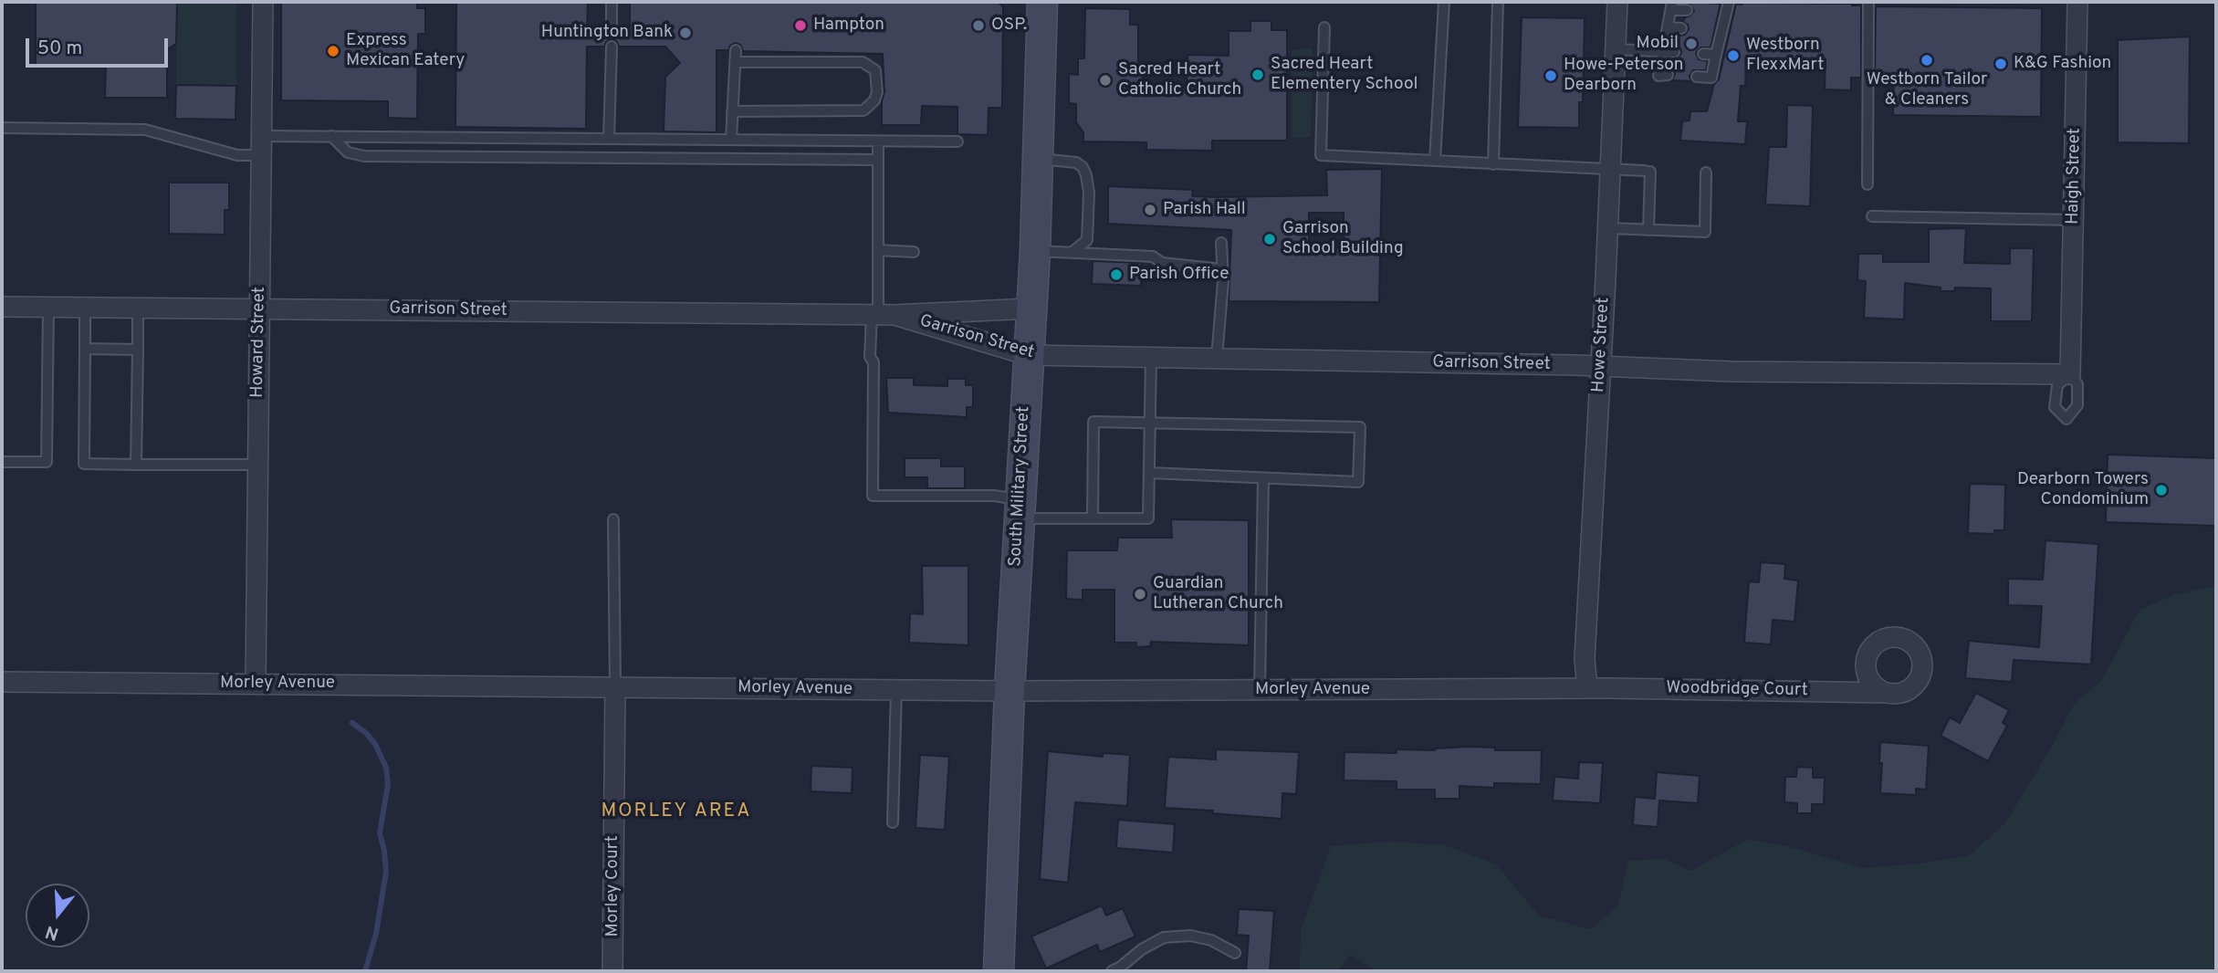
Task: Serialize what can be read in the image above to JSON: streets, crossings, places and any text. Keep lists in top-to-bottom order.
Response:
{
  "streets": {
    "street": [
      "Haigh Street",
      "Garrison Street",
      "Howard Street",
      "Howe Street",
      "South Military Street",
      "Morley Avenue",
      "Woodbridge Court",
      "Morley Court"
    ]
  },
  "crossings": [
    ["Haigh Street", "Garrison Street"],
    ["Garrison Street", "Howard Street"],
    ["Garrison Street", "Howe Street"],
    ["Garrison Street", "South Military Street"],
    ["Howard Street", "Morley Avenue"],
    ["Howe Street", "Morley Avenue"],
    ["Howe Street", "Woodbridge Court"],
    ["South Military Street", "Morley Avenue"],
    ["Morley Avenue", "Woodbridge Court"],
    ["Morley Avenue", "Morley Court"]
  ],
  "districts": ["MORLEY AREA"],
  "places": [
    "Hampton",
    "OSP.",
    "Huntington Bank",
    "Mobil",
    "Express Mexican Eatery",
    "Westborn FlexxMart",
    "Westborn Tailor & Cleaners",
    "K&G Fashion",
    "Sacred Heart Elementery School",
    "Howe-Peterson Dearborn",
    "Sacred Heart Catholic Church",
    "Parish Hall",
    "Garrison School Building",
    "Parish Office",
    "Dearborn Towers Condominium",
    "Guardian Lutheran Church"
  ],
  "scale_bar": "50 m",
  "north": "bottom"
}
